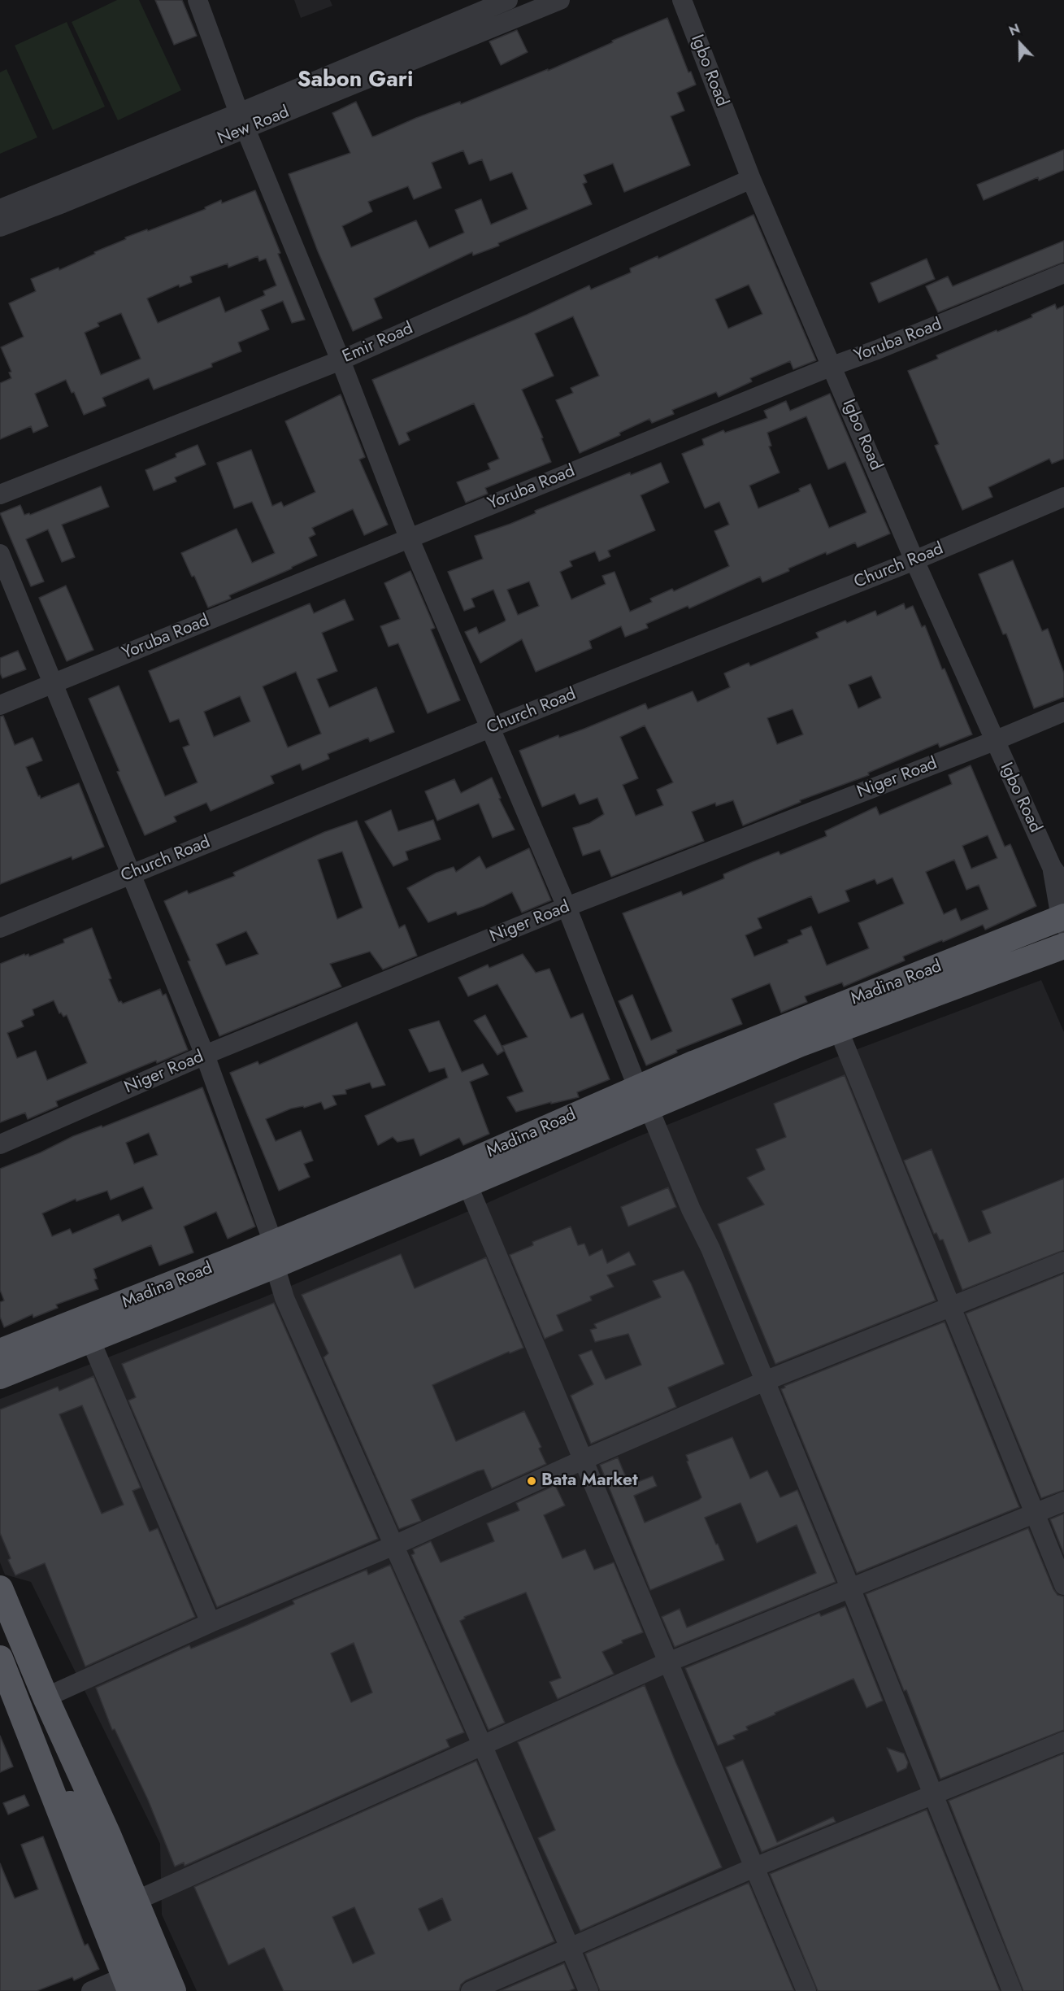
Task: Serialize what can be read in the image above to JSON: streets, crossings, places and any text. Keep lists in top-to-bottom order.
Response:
{
  "streets": {
    "main road": ["Madina Road"],
    "street": [
      "Igbo Road",
      "New Road",
      "Yoruba Road",
      "Emir Road",
      "Church Road",
      "Niger Road"
    ]
  },
  "crossings": [
    ["Igbo Road", "Yoruba Road"],
    ["Igbo Road", "Emir Road"],
    ["Igbo Road", "Church Road"],
    ["Igbo Road", "Niger Road"],
    ["Igbo Road", "Madina Road"]
  ],
  "districts": ["Sabon Gari"],
  "places": ["Bata Market"],
  "north": "top"
}
